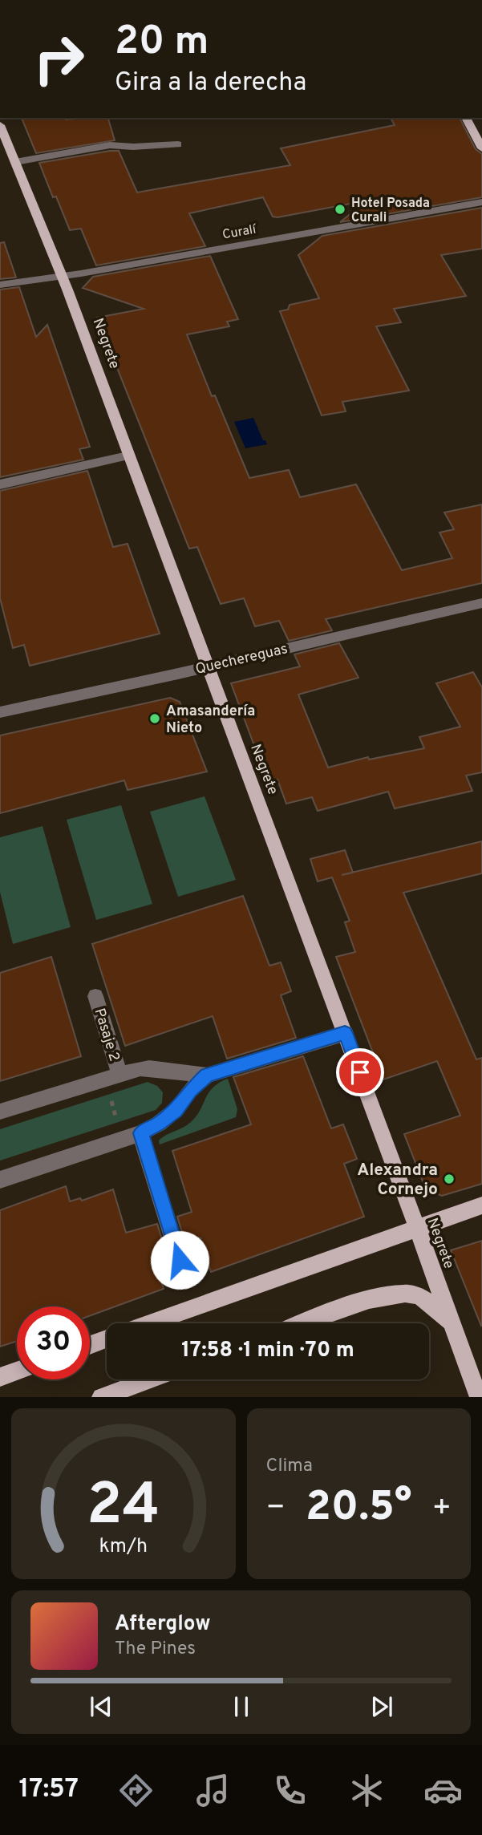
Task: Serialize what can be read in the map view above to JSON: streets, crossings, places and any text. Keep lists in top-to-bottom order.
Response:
{
  "streets": {
    "main road": ["Negrete"],
    "street": ["Curalí", "Quechereguas", "Pasaje 2"]
  },
  "crossings": [
    ["Curalí", "Negrete"],
    ["Negrete", "Quechereguas"]
  ],
  "places": ["Hotel Posada Curali", "Amasandería Nieto", "Alexandra Cornejo"],
  "page": {
    "turn": ["20 m", "Gira a la derecha"],
    "limit": "30",
    "trip": "17:58 · 1 min · 70 m",
    "tile": "Clima",
    "heat": ["−", "20.5°", "+"],
    "song": ["Afterglow", "The Pines"],
    "tabs": "17:57",
    "gauge": ["24", "km/h"]
  }
}
